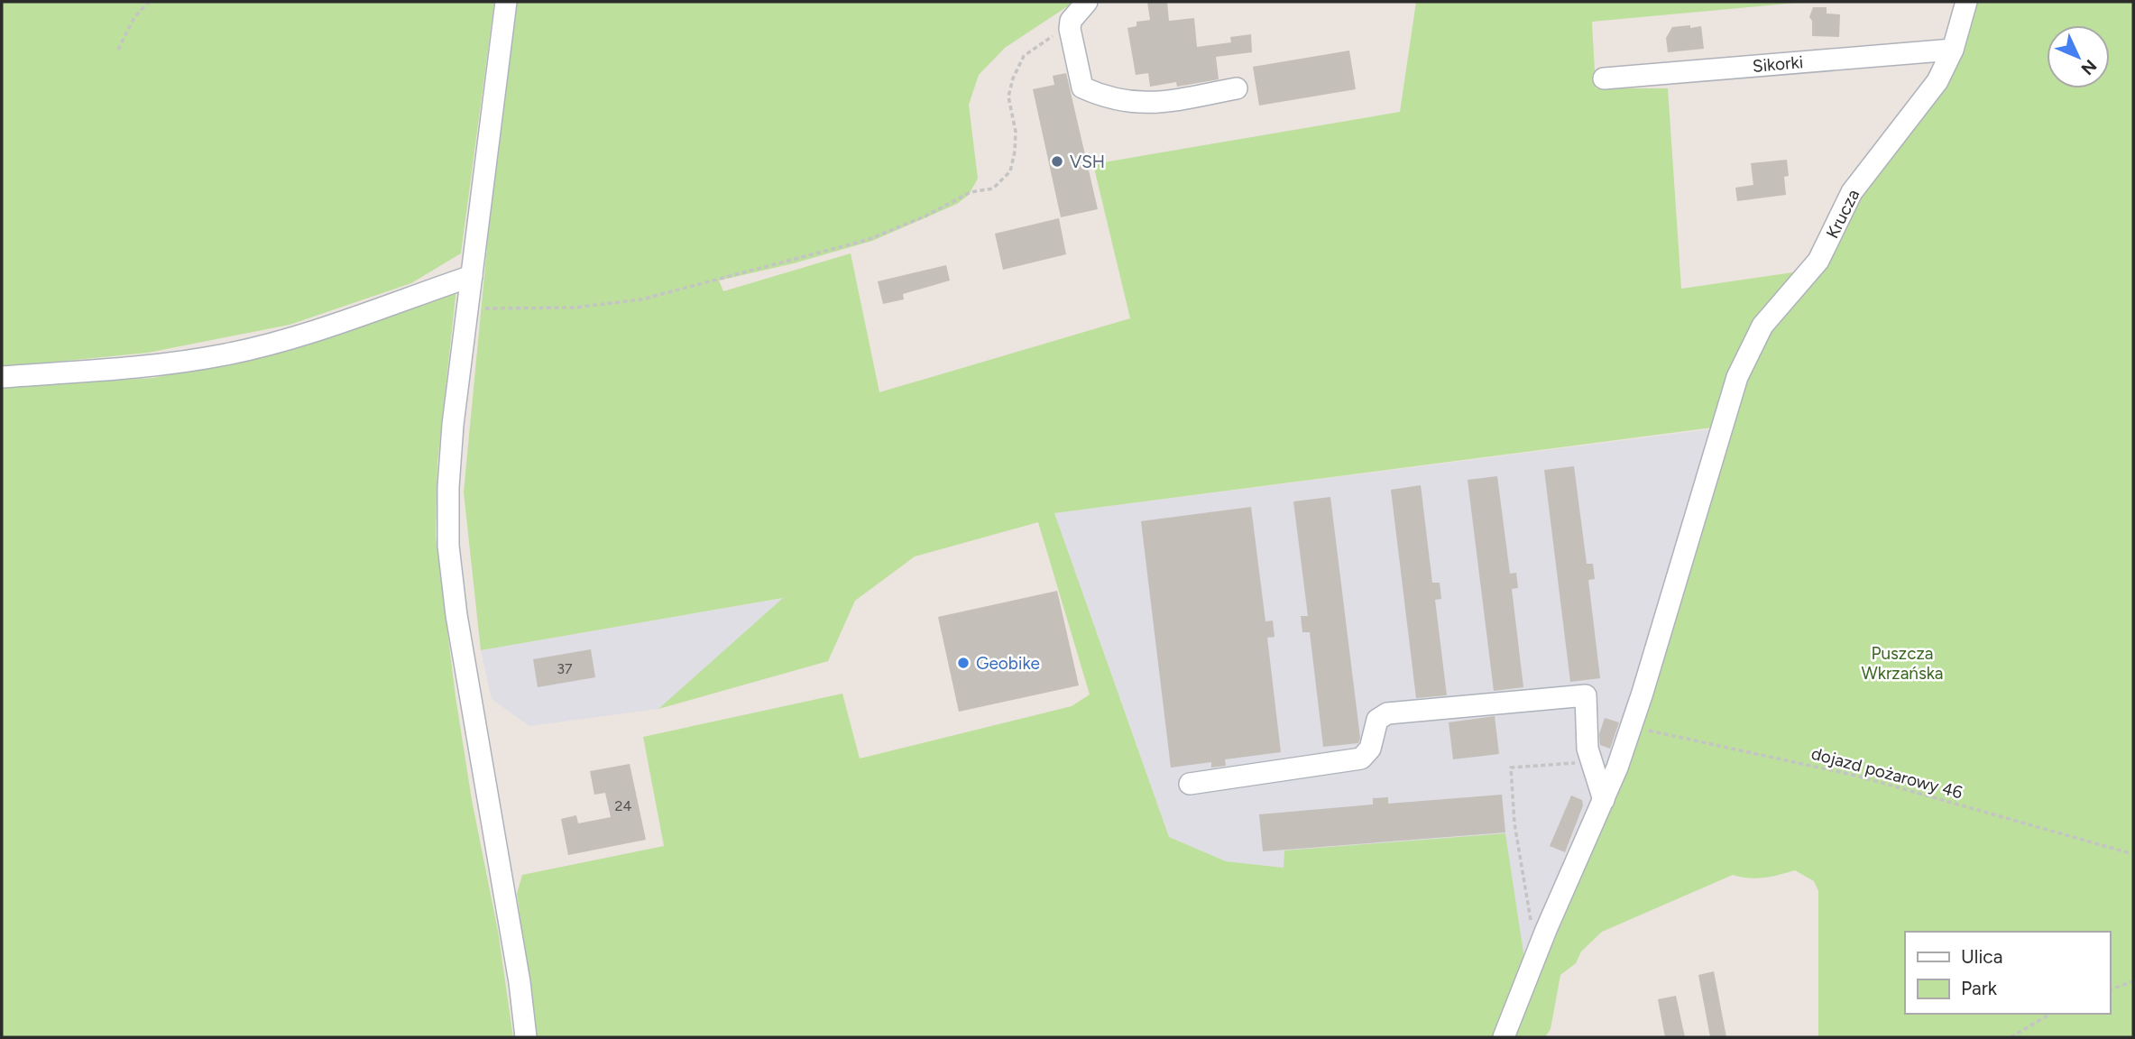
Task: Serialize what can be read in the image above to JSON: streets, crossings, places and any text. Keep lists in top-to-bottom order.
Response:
{
  "streets": {
    "street": ["Sikorki", "Krucza"],
    "path": ["dojazd pożarowy 46"]
  },
  "crossings": [
    ["Sikorki", "Krucza"],
    ["Krucza", "dojazd pożarowy 46"]
  ],
  "parks": ["Puszcza Wkrzańska"],
  "places": ["VSH", "Geobike"],
  "house_numbers": ["37", "24"],
  "legend": ["Ulica", "Park"],
  "north": "bottom right"
}
